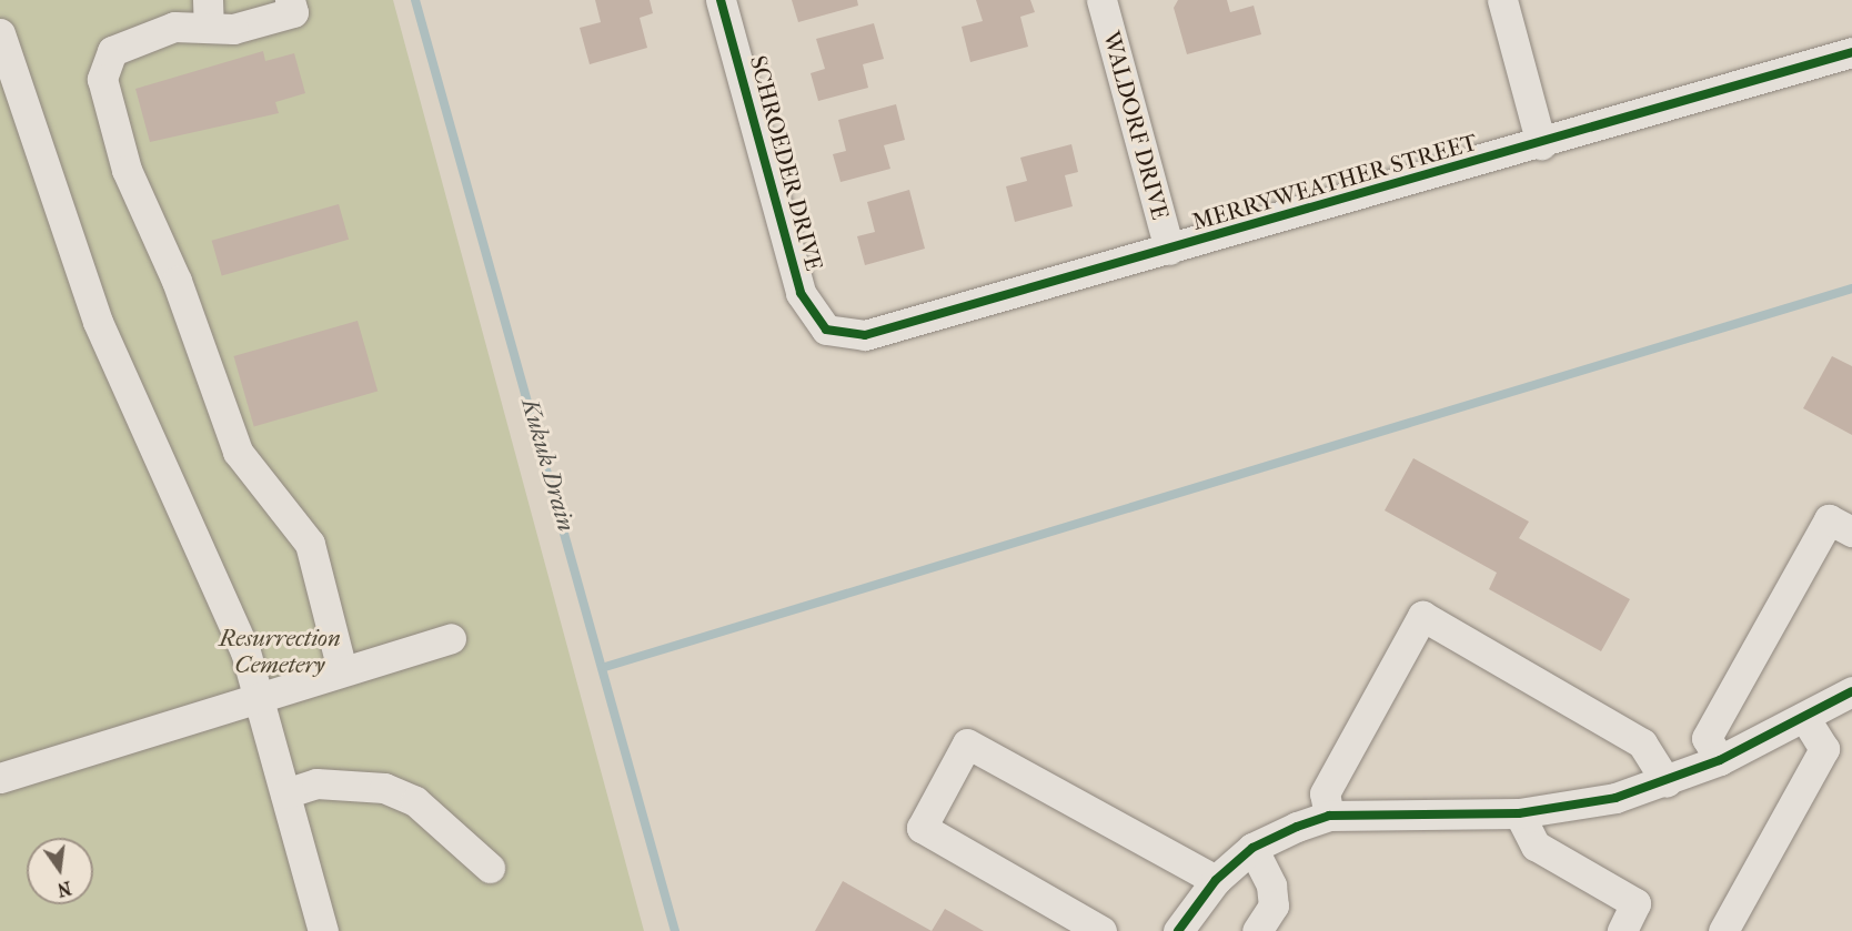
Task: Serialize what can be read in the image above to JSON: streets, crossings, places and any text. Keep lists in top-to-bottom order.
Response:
{
  "streets": {
    "street": ["WALDORF DRIVE", "SCHROEDER DRIVE", "MERRYWEATHER STREET"]
  },
  "crossings": [
    ["WALDORF DRIVE", "MERRYWEATHER STREET"],
    ["SCHROEDER DRIVE", "MERRYWEATHER STREET"]
  ],
  "water": ["Kukuk Drain"],
  "parks": ["Resurrection Cemetery"],
  "north": "bottom"
}
